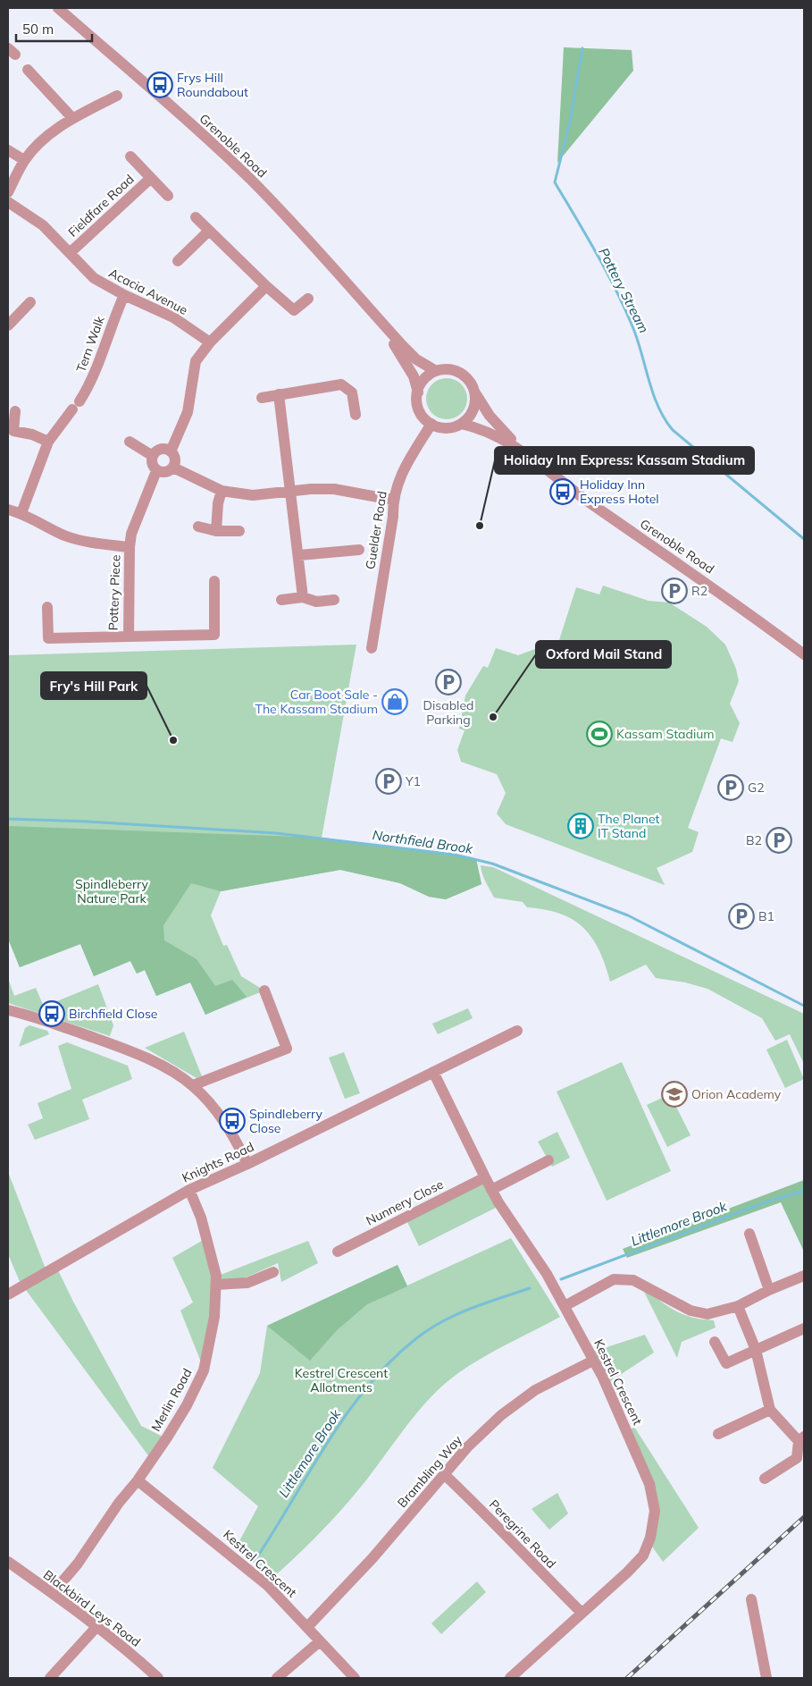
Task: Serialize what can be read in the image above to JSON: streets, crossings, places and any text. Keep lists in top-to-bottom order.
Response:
{
  "streets": {
    "street": [
      "Grenoble Road",
      "Fieldfare Road",
      "Acacia Avenue",
      "Tern Walk",
      "Guelder Road",
      "Pottery Piece",
      "Knights Road",
      "Nunnery Close",
      "Kestrel Crescent",
      "Merlin Road",
      "Brambling Way",
      "Peregrine Road",
      "Blackbird Leys Road"
    ]
  },
  "crossings": [
    ["Grenoble Road", "Guelder Road"],
    ["Fieldfare Road", "Acacia Avenue"],
    ["Acacia Avenue", "Tern Walk"],
    ["Knights Road", "Kestrel Crescent"],
    ["Knights Road", "Merlin Road"],
    ["Nunnery Close", "Kestrel Crescent"],
    ["Kestrel Crescent", "Merlin Road"],
    ["Kestrel Crescent", "Brambling Way"],
    ["Kestrel Crescent", "Peregrine Road"],
    ["Merlin Road", "Blackbird Leys Road"],
    ["Brambling Way", "Peregrine Road"]
  ],
  "water": ["Pottery Stream", "Northfield Brook", "Littlemore Brook"],
  "parks": ["Spindleberry Nature Park", "Kestrel Crescent Allotments"],
  "places": {
    "bus stop": [
      "Frys Hill Roundabout",
      "Holiday Inn Express Hotel",
      "Birchfield Close",
      "Spindleberry Close"
    ],
    "other": ["Holiday Inn Express: Kassam Stadium", "Oxford Mail Stand", "Fry's Hill Park"],
    "parking": [
      "R2",
      "Disabled Parking",
      "Y1",
      "G2",
      "B2",
      "B1"
    ],
    "shop": ["Car Boot Sale - The Kassam Stadium"],
    "sports": ["Kassam Stadium"],
    "building": ["The Planet IT Stand"],
    "school or university": ["Orion Academy"]
  },
  "scale_bar": "50 m"
}
